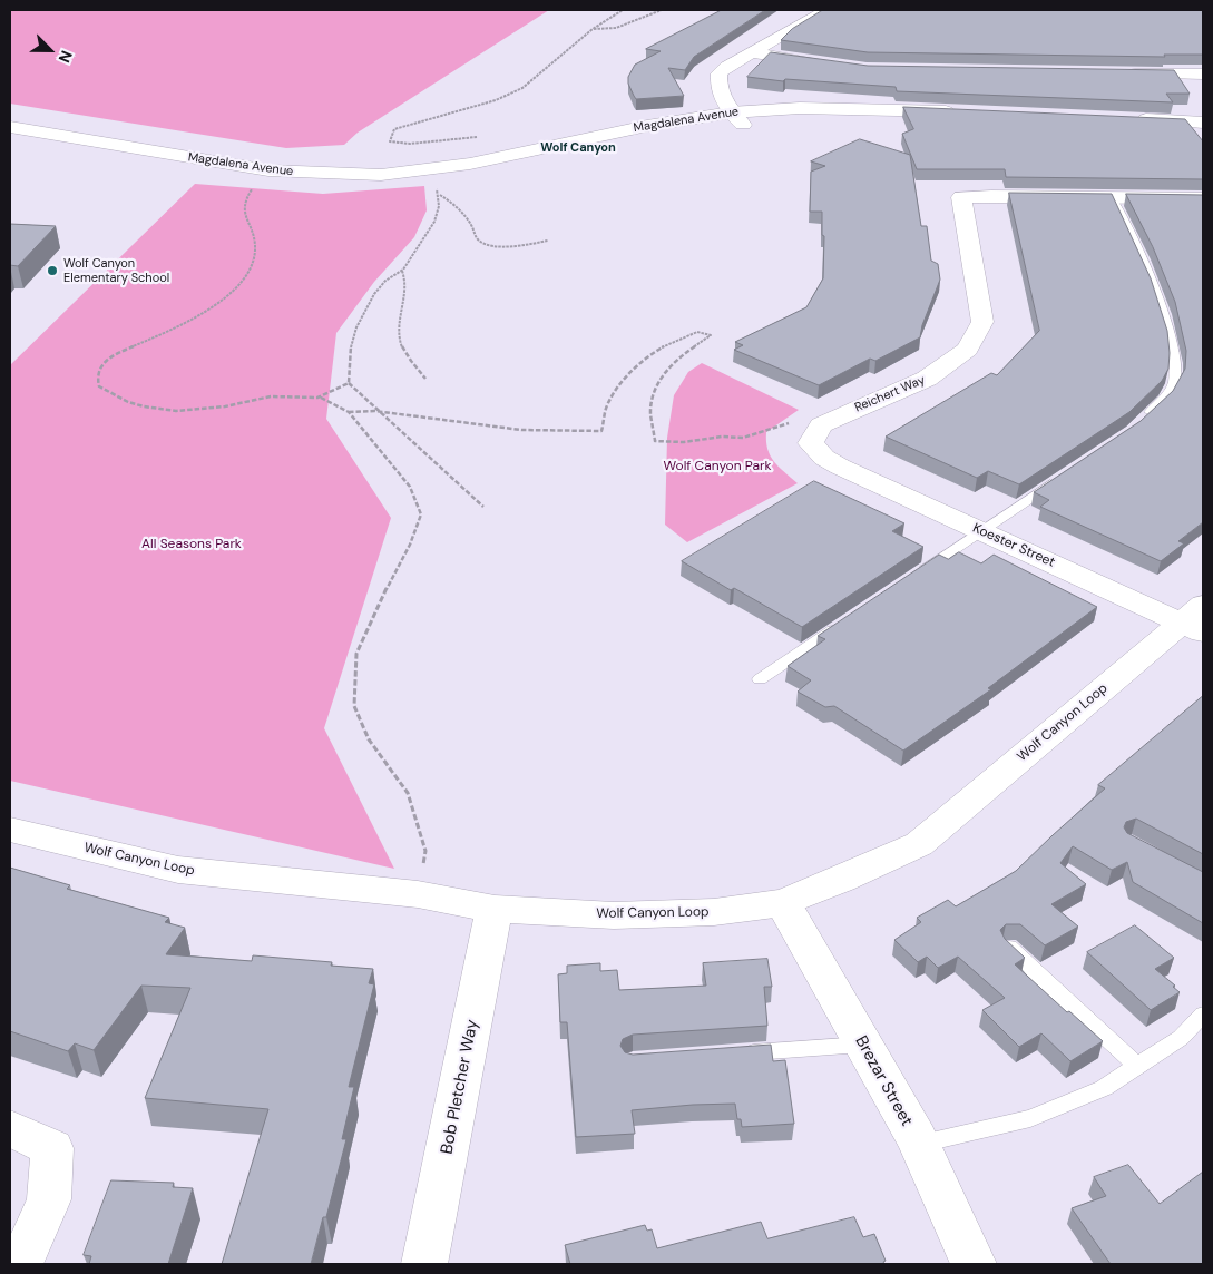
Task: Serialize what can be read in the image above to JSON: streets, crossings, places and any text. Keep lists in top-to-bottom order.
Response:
{
  "streets": {
    "street": [
      "Magdalena Avenue",
      "Reichert Way",
      "Koester Street",
      "Wolf Canyon Loop",
      "Brezar Street",
      "Bob Pletcher Way"
    ]
  },
  "crossings": [
    ["Reichert Way", "Koester Street"],
    ["Koester Street", "Wolf Canyon Loop"],
    ["Wolf Canyon Loop", "Brezar Street"],
    ["Wolf Canyon Loop", "Bob Pletcher Way"]
  ],
  "districts": ["Wolf Canyon"],
  "parks": ["Wolf Canyon Park", "All Seasons Park"],
  "places": ["Wolf Canyon Elementary School"],
  "north": "bottom right"
}
